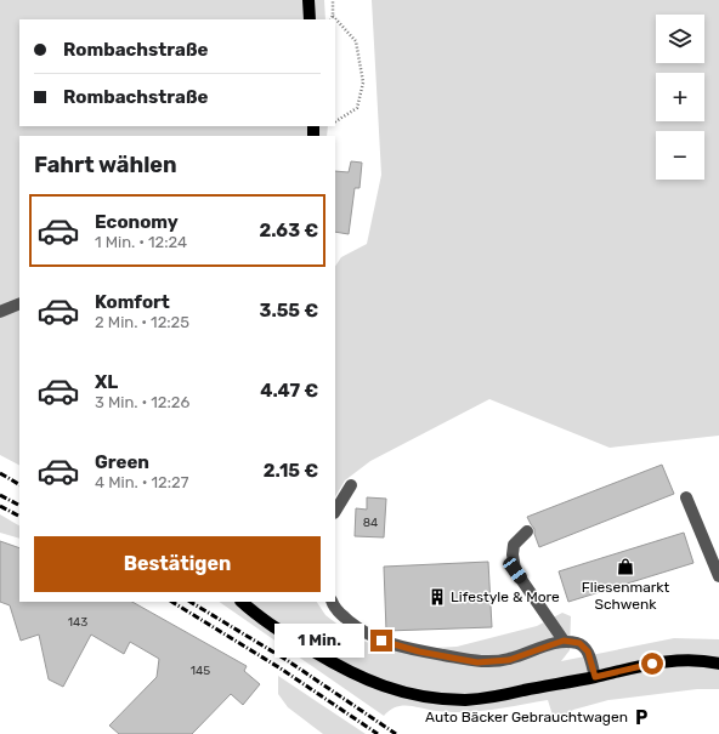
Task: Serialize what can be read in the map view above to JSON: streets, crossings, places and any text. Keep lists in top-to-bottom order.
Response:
{
  "places": {
    "shop": ["Fliesenmarkt Schwenk"],
    "building": ["Lifestyle & More"],
    "parking": ["Auto Bäcker Gebrauchtwagen"]
  },
  "house_numbers": ["84", "143", "145"],
  "page": {
    "map_buttons": ["+", "−"],
    "banner": ["Rombachstraße", "Rombachstraße"],
    "heading": "Fahrt wählen",
    "list": [
      {
        "name": "Economy",
        "note": "1 Min. · 12:24",
        "value": "2.63 €"
      },
      {
        "name": "Komfort",
        "note": "2 Min. · 12:25",
        "value": "3.55 €"
      },
      {
        "name": "XL",
        "note": "3 Min. · 12:26",
        "value": "4.47 €"
      },
      {
        "name": "Green",
        "note": "4 Min. · 12:27",
        "value": "2.15 €"
      }
    ],
    "buttons": "Bestätigen",
    "bubble": "1 Min."
  }
}
